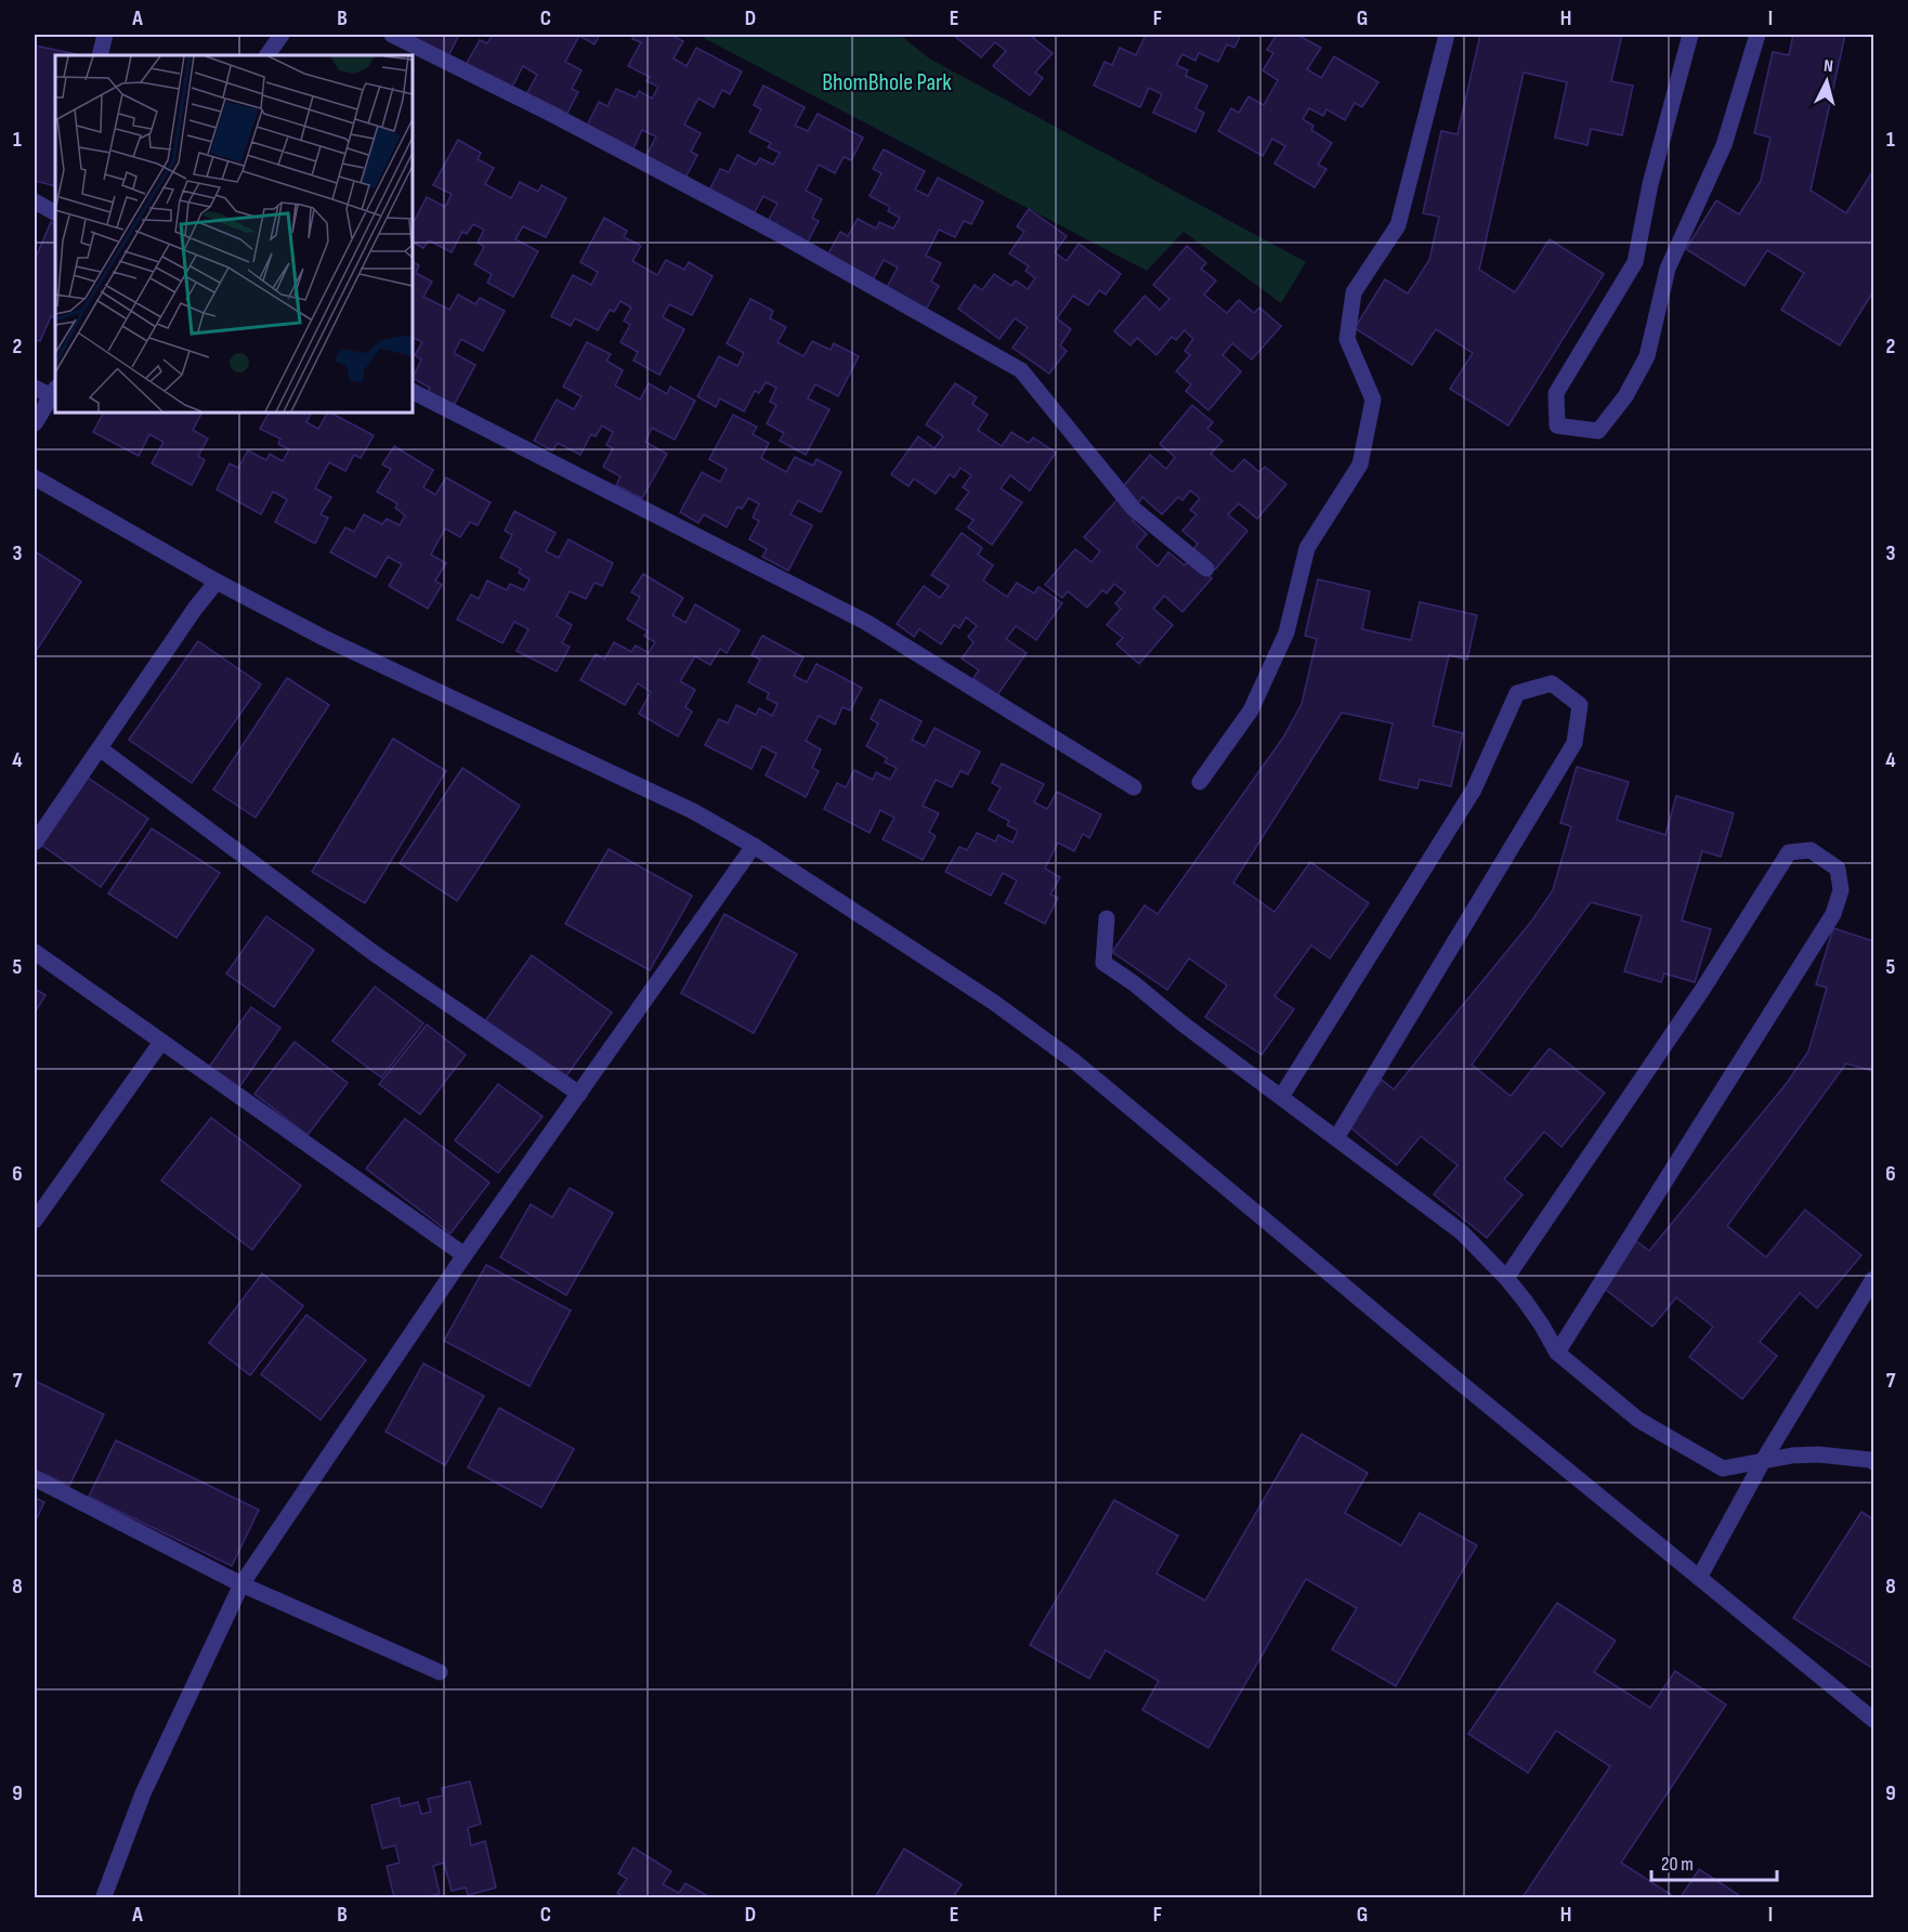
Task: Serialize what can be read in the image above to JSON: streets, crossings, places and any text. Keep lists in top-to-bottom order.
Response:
{
  "parks": ["BhomBhole Park"],
  "scale_bar": "20 m",
  "north": "top",
  "grid": {
    "columns": [
      "A",
      "B",
      "C",
      "D",
      "E",
      "F",
      "G",
      "H",
      "I"
    ],
    "rows": [
      "1",
      "2",
      "3",
      "4",
      "5",
      "6",
      "7",
      "8",
      "9"
    ]
  }
}
